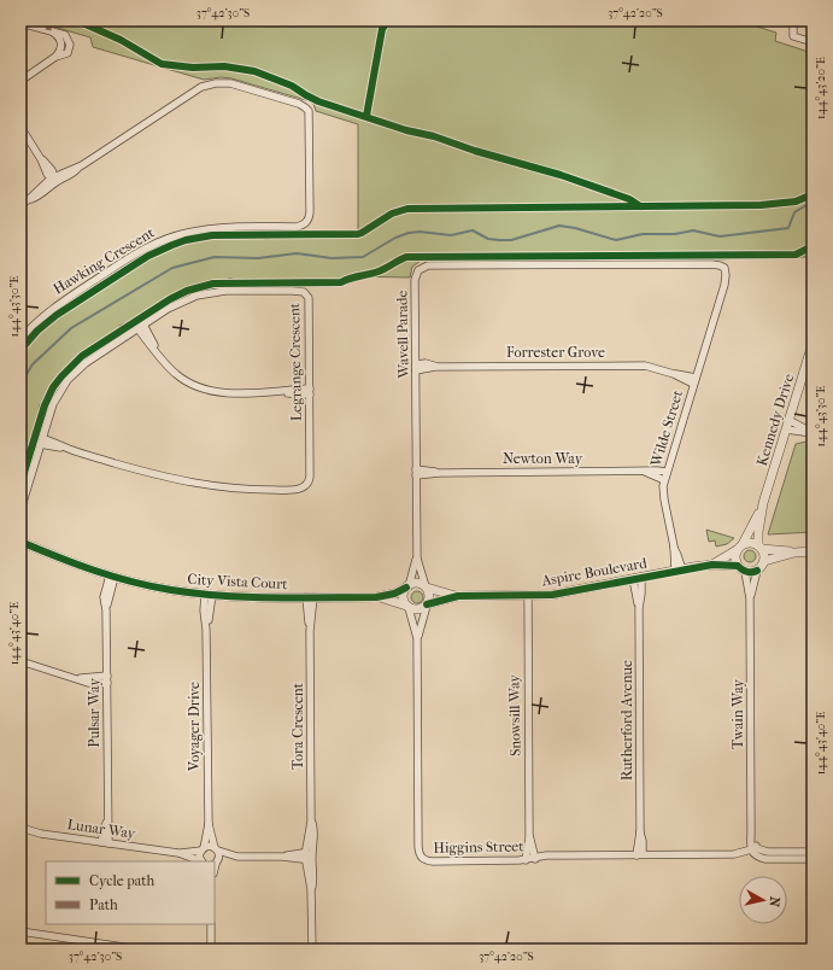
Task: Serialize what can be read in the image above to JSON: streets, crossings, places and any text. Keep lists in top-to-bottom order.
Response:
{
  "streets": {
    "street": [
      "Hawking Crescent",
      "Wavell Parade",
      "Forrester Grove",
      "Legrange Crescent",
      "Kennedy Drive",
      "Wilde Street",
      "Newton Way",
      "Aspire Boulevard",
      "City Vista Court",
      "Pulsar Way",
      "Twain Way",
      "Snowsill Way",
      "Rutherford Avenue",
      "Voyager Drive",
      "Tora Crescent",
      "Lunar Way",
      "Higgins Street"
    ]
  },
  "crossings": [
    ["Wavell Parade", "Forrester Grove"],
    ["Wavell Parade", "Wilde Street"],
    ["Wavell Parade", "Newton Way"],
    ["Wavell Parade", "Aspire Boulevard"],
    ["Wavell Parade", "Higgins Street"],
    ["Forrester Grove", "Wilde Street"],
    ["Kennedy Drive", "Aspire Boulevard"],
    ["Kennedy Drive", "Twain Way"],
    ["Wilde Street", "Newton Way"],
    ["Wilde Street", "Aspire Boulevard"],
    ["Aspire Boulevard", "Twain Way"],
    ["Aspire Boulevard", "Snowsill Way"],
    ["Aspire Boulevard", "Rutherford Avenue"],
    ["Aspire Boulevard", "Higgins Street"],
    ["City Vista Court", "Pulsar Way"],
    ["City Vista Court", "Voyager Drive"],
    ["City Vista Court", "Tora Crescent"],
    ["Pulsar Way", "Lunar Way"],
    ["Twain Way", "Higgins Street"],
    ["Snowsill Way", "Higgins Street"],
    ["Rutherford Avenue", "Higgins Street"],
    ["Voyager Drive", "Lunar Way"]
  ],
  "legend": ["Cycle path", "Path"],
  "north": "right",
  "coordinates": [
    "37°42'30\"S",
    "37°42'20\"S",
    "144°43'20\"E",
    "144°43'30\"E",
    "144°43'40\"E"
  ]
}
